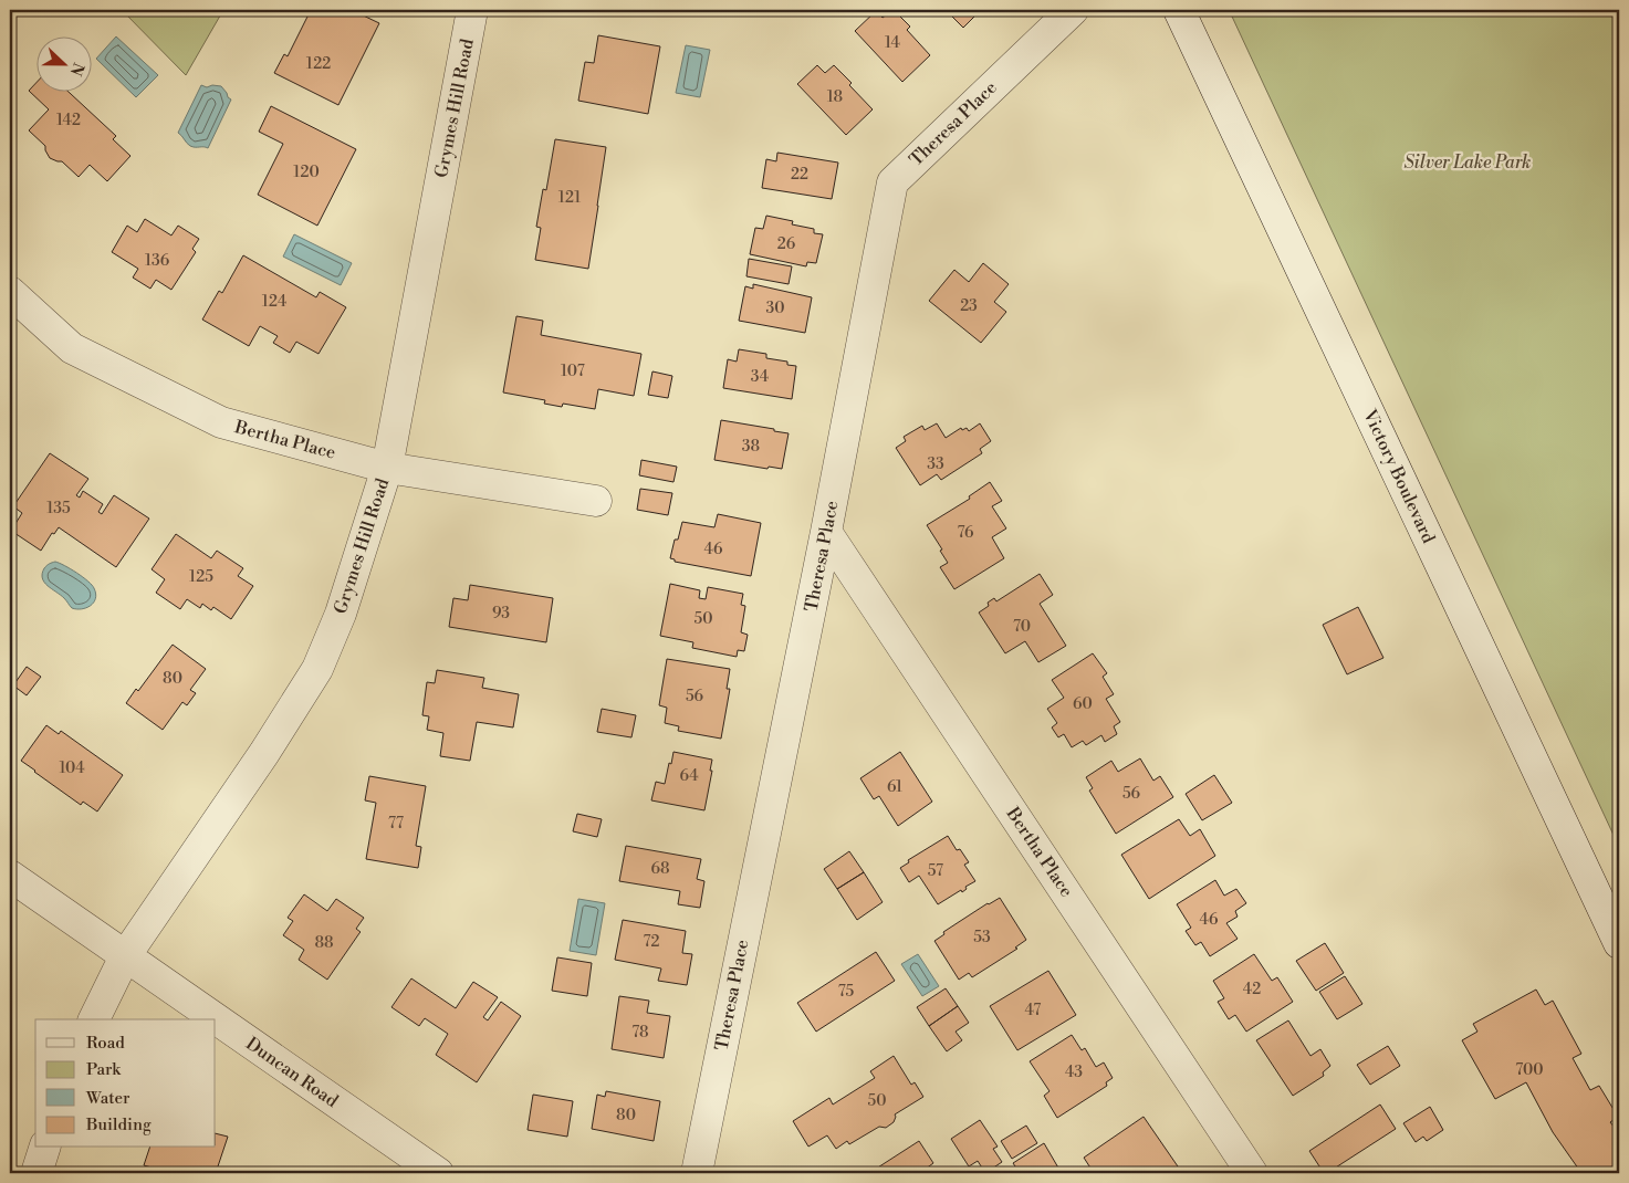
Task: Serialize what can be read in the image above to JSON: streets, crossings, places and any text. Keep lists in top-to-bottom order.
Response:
{
  "streets": {
    "street": [
      "Grymes Hill Road",
      "Theresa Place",
      "Bertha Place",
      "Victory Boulevard",
      "Duncan Road"
    ]
  },
  "crossings": [
    ["Grymes Hill Road", "Bertha Place"],
    ["Grymes Hill Road", "Duncan Road"],
    ["Theresa Place", "Bertha Place"]
  ],
  "parks": ["Silver Lake Park"],
  "house_numbers": [
    "14",
    "122",
    "18",
    "142",
    "120",
    "22",
    "121",
    "26",
    "136",
    "124",
    "23",
    "30",
    "107",
    "34",
    "38",
    "33",
    "135",
    "76",
    "46",
    "125",
    "93",
    "50",
    "70",
    "80",
    "56",
    "60",
    "104",
    "64",
    "61",
    "56",
    "77",
    "68",
    "57",
    "46",
    "53",
    "72",
    "88",
    "42",
    "75",
    "47",
    "78",
    "700",
    "43",
    "50",
    "80"
  ],
  "legend": [
    "Road",
    "Park",
    "Water",
    "Building"
  ],
  "north": "right"
}
